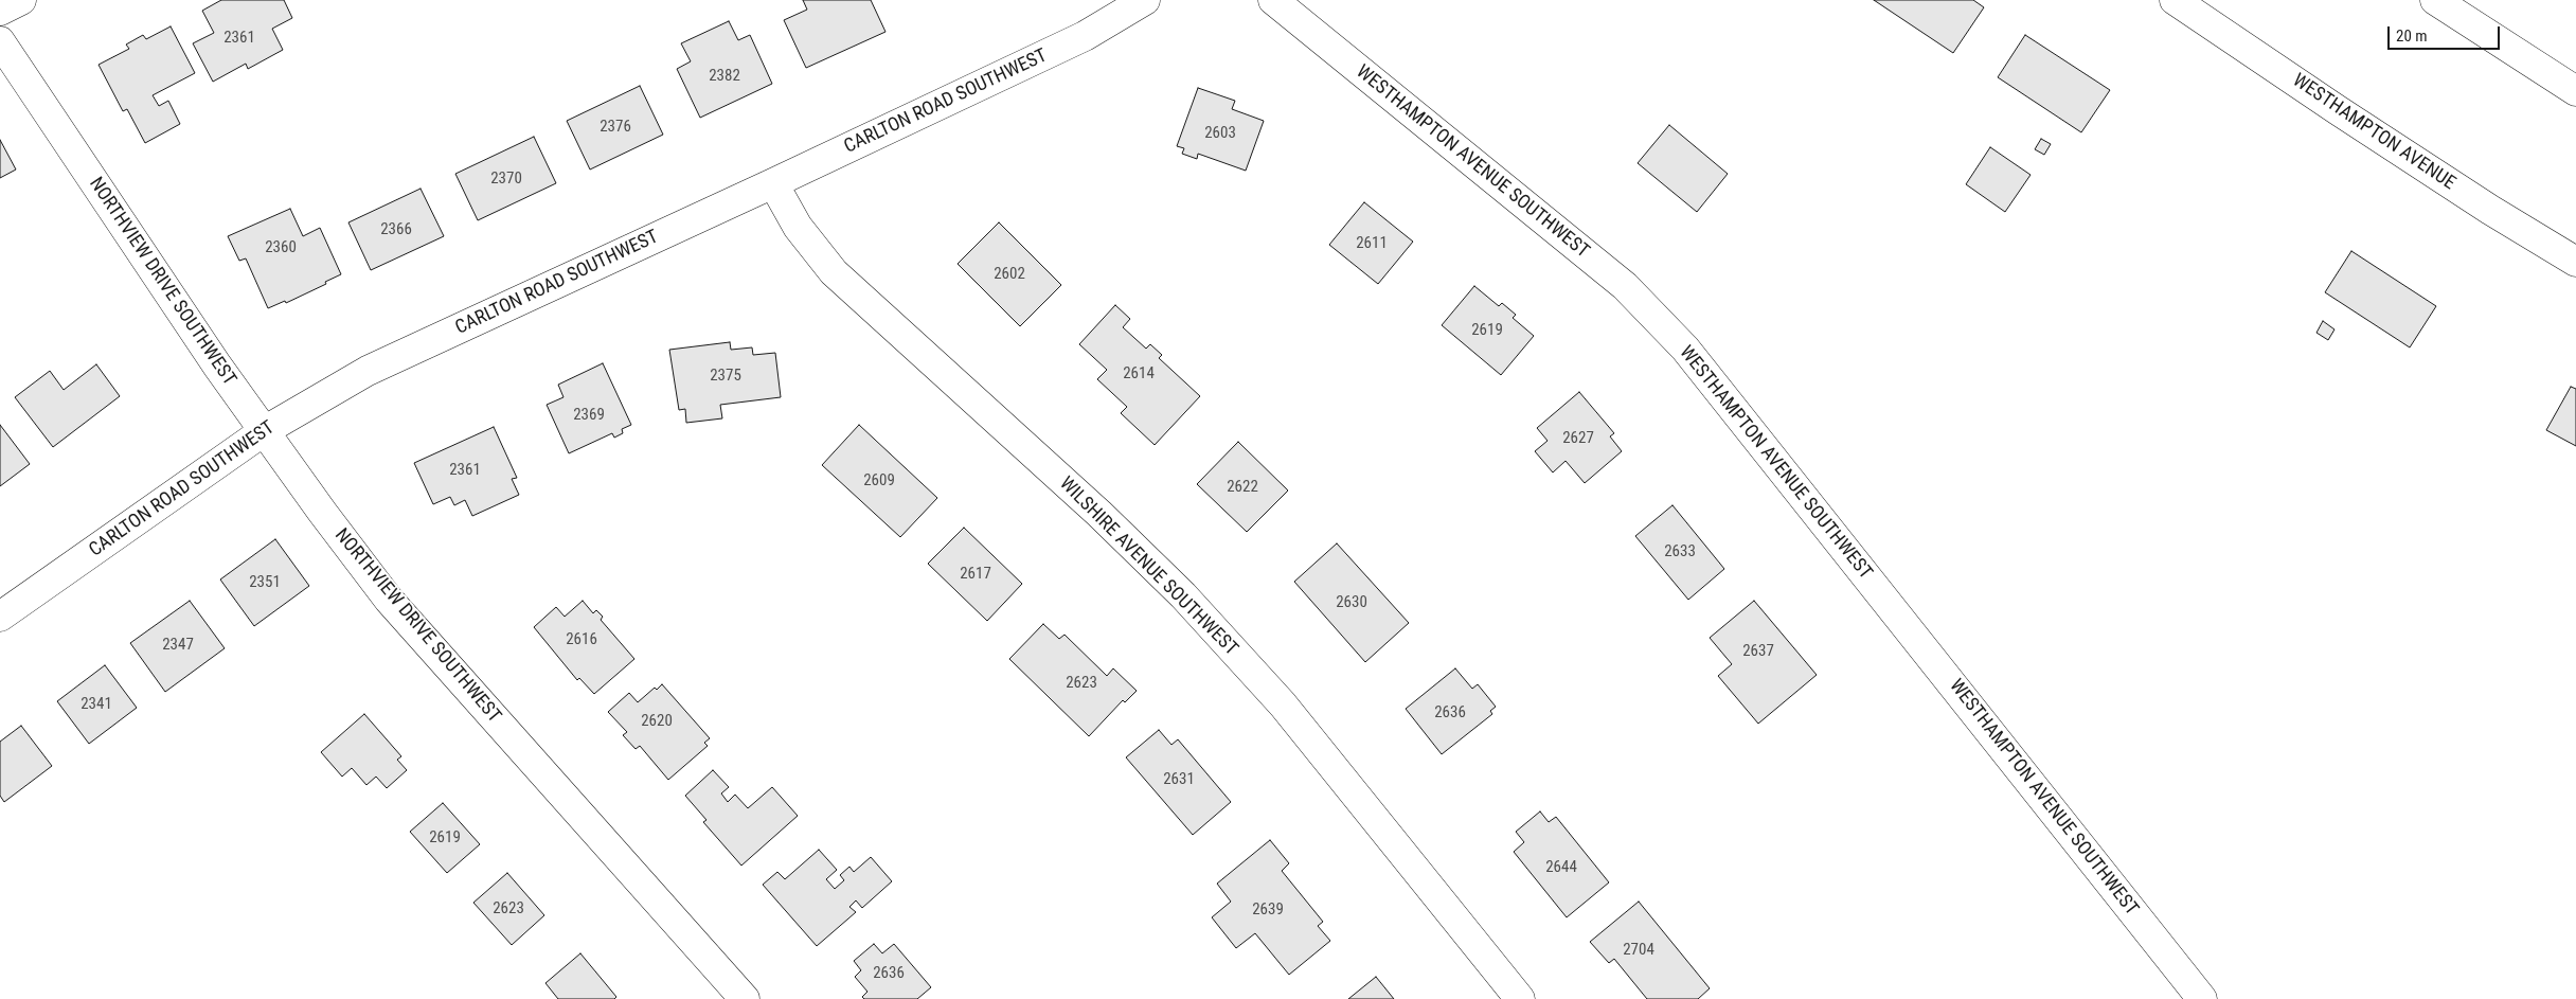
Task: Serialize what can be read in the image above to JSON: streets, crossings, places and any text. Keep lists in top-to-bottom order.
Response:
{
  "streets": {
    "street": [
      "CARLTON ROAD SOUTHWEST",
      "WESTHAMPTON AVENUE",
      "WESTHAMPTON AVENUE SOUTHWEST",
      "NORTHVIEW DRIVE SOUTHWEST",
      "WILSHIRE AVENUE SOUTHWEST"
    ]
  },
  "crossings": [
    ["CARLTON ROAD SOUTHWEST", "NORTHVIEW DRIVE SOUTHWEST"],
    ["CARLTON ROAD SOUTHWEST", "WILSHIRE AVENUE SOUTHWEST"]
  ],
  "house_numbers": [
    "2361",
    "2382",
    "2376",
    "2603",
    "2370",
    "2366",
    "2611",
    "2360",
    "2602",
    "2619",
    "2614",
    "2375",
    "2369",
    "2627",
    "2361",
    "2609",
    "2622",
    "2633",
    "2617",
    "2351",
    "2630",
    "2616",
    "2347",
    "2637",
    "2623",
    "2341",
    "2636",
    "2620",
    "2631",
    "2619",
    "2644",
    "2623",
    "2639",
    "2704",
    "2636"
  ],
  "scale_bar": "20 m"
}
